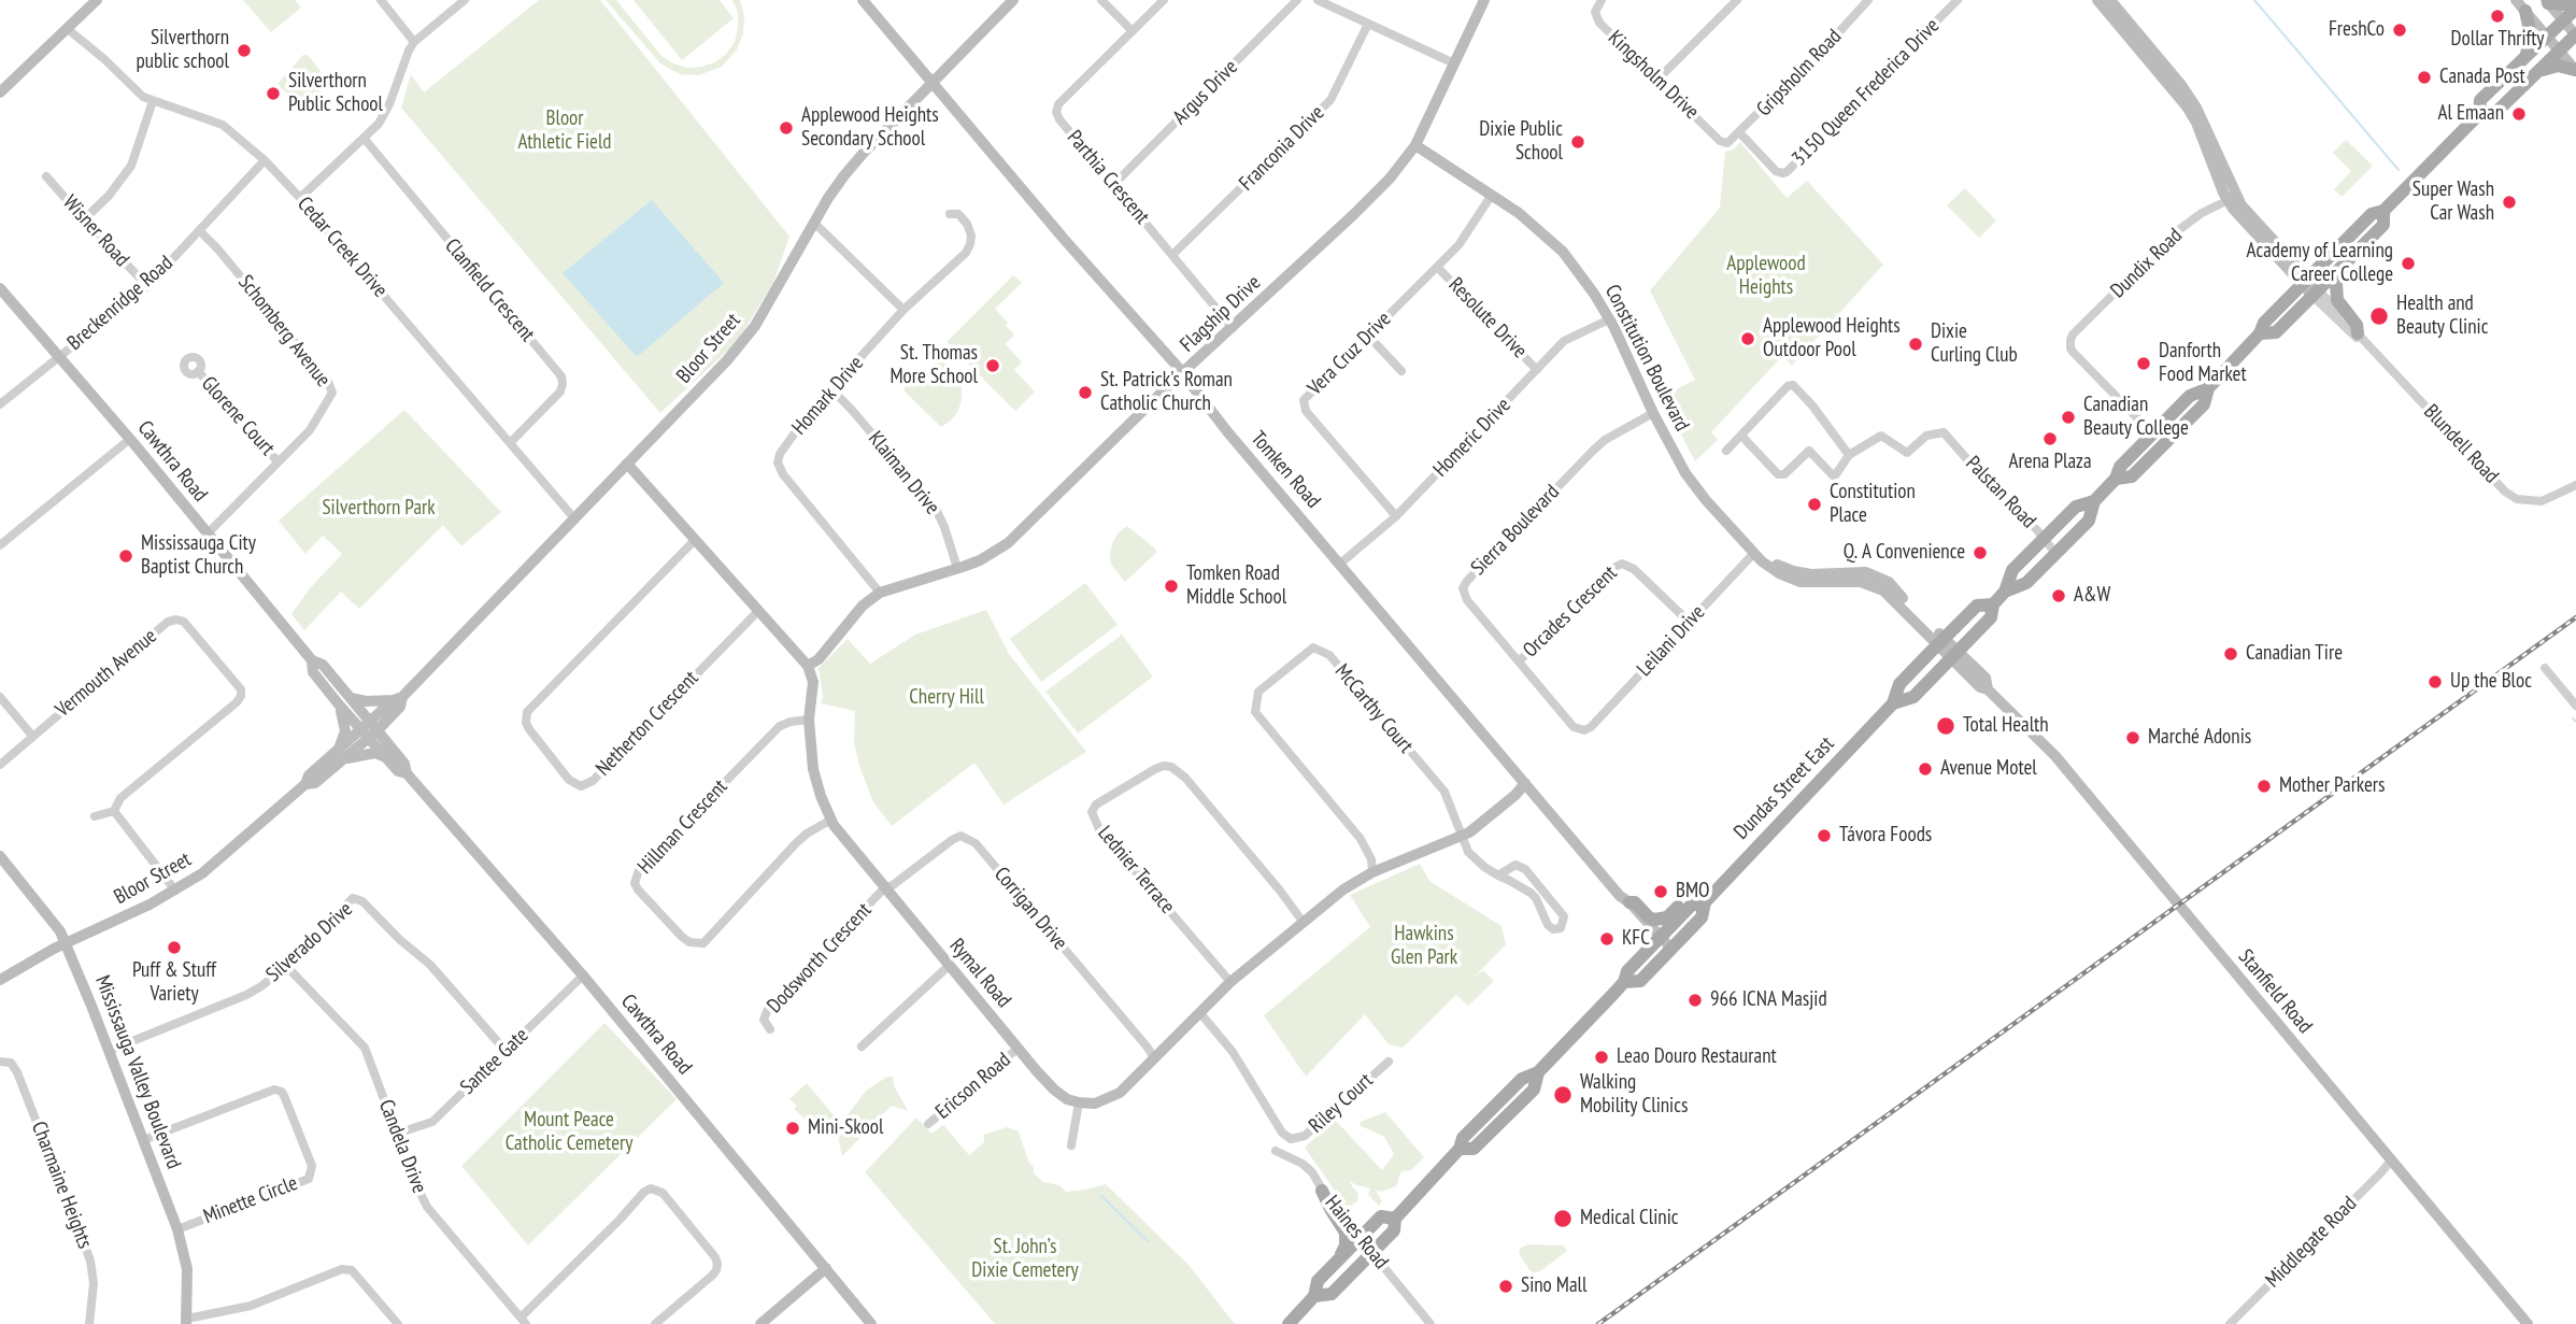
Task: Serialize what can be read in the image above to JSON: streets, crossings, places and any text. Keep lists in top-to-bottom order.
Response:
{
  "streets": {
    "main road": ["Dundas Street East"],
    "street": [
      "Gripsholm Road",
      "Kingsholm Drive",
      "Argus Drive",
      "3150 Queen Frederica Drive",
      "Franconia Drive",
      "Parthia Crescent",
      "Wisner Road",
      "Cedar Creek Drive",
      "Dundix Road",
      "Clanfield Crescent",
      "Breckenridge Road",
      "Flagship Drive",
      "Resolute Drive",
      "Schomberg Avenue",
      "Bloor Street",
      "Vera Cruz Drive",
      "Constitution Boulevard",
      "Homark Drive",
      "Glorene Court",
      "Homeric Drive",
      "Blundell Road",
      "Cawthra Road",
      "Tomken Road",
      "Klaiman Drive",
      "Palstan Road",
      "Sierra Boulevard",
      "Orcades Crescent",
      "Leilani Drive",
      "Vermouth Avenue",
      "McCarthy Court",
      "Netherton Crescent",
      "Hillman Crescent",
      "Lednier Terrace",
      "Corrigan Drive",
      "Silverado Drive",
      "Dodsworth Crescent",
      "Rymal Road",
      "Stanfield Road",
      "Santee Gate",
      "Mississauga Valley Boulevard",
      "Ericson Road",
      "Riley Court",
      "Candela Drive",
      "Charmaine Heights",
      "Minette Circle",
      "Haines Road",
      "Middlegate Road"
    ]
  },
  "crossings": [
    ["Gripsholm Road", "Kingsholm Drive"],
    ["Gripsholm Road", "3150 Queen Frederica Drive"],
    ["Argus Drive", "Parthia Crescent"],
    ["Franconia Drive", "Parthia Crescent"],
    ["Parthia Crescent", "Flagship Drive"],
    ["Wisner Road", "Breckenridge Road"],
    ["Cedar Creek Drive", "Clanfield Crescent"],
    ["Cedar Creek Drive", "Breckenridge Road"],
    ["Cedar Creek Drive", "Bloor Street"],
    ["Dundix Road", "Dundas Street East"],
    ["Breckenridge Road", "Schomberg Avenue"],
    ["Breckenridge Road", "Cawthra Road"],
    ["Flagship Drive", "Constitution Boulevard"],
    ["Flagship Drive", "Homark Drive"],
    ["Flagship Drive", "Tomken Road"],
    ["Flagship Drive", "Klaiman Drive"],
    ["Flagship Drive", "Rymal Road"],
    ["Resolute Drive", "Vera Cruz Drive"],
    ["Resolute Drive", "Homeric Drive"],
    ["Schomberg Avenue", "Glorene Court"],
    ["Schomberg Avenue", "Cawthra Road"],
    ["Bloor Street", "Cawthra Road"],
    ["Bloor Street", "Tomken Road"],
    ["Bloor Street", "Mississauga Valley Boulevard"],
    ["Vera Cruz Drive", "Constitution Boulevard"],
    ["Vera Cruz Drive", "Homeric Drive"],
    ["Constitution Boulevard", "Homeric Drive"],
    ["Constitution Boulevard", "Sierra Boulevard"],
    ["Constitution Boulevard", "Leilani Drive"],
    ["Constitution Boulevard", "Dundas Street East"],
    ["Constitution Boulevard", "Stanfield Road"],
    ["Homark Drive", "Klaiman Drive"],
    ["Homeric Drive", "Tomken Road"],
    ["Blundell Road", "Dundas Street East"],
    ["Cawthra Road", "Santee Gate"],
    ["Tomken Road", "Dundas Street East"],
    ["Palstan Road", "Dundas Street East"],
    ["Sierra Boulevard", "Orcades Crescent"],
    ["Sierra Boulevard", "Leilani Drive"],
    ["Orcades Crescent", "Leilani Drive"],
    ["Dundas Street East", "Stanfield Road"],
    ["Dundas Street East", "Haines Road"],
    ["Hillman Crescent", "Rymal Road"],
    ["Corrigan Drive", "Dodsworth Crescent"],
    ["Corrigan Drive", "Rymal Road"],
    ["Silverado Drive", "Santee Gate"],
    ["Silverado Drive", "Mississauga Valley Boulevard"],
    ["Silverado Drive", "Candela Drive"],
    ["Dodsworth Crescent", "Rymal Road"],
    ["Rymal Road", "Ericson Road"],
    ["Stanfield Road", "Middlegate Road"],
    ["Santee Gate", "Candela Drive"],
    ["Mississauga Valley Boulevard", "Minette Circle"]
  ],
  "parks": [
    "Bloor Athletic Field",
    "Applewood Heights",
    "Silverthorn Park",
    "Cherry Hill",
    "Hawkins Glen Park",
    "Mount Peace Catholic Cemetery",
    "St. John’s Dixie Cemetery"
  ],
  "places": [
    "Dollar Thrifty",
    "FreshCo",
    "Silverthorn public school",
    "Canada Post",
    "Silverthorn Public School",
    "Al Emaan",
    "Applewood Heights Secondary School",
    "Dixie Public School",
    "Super Wash Car Wash",
    "Academy of Learning Career College",
    "Health and Beauty Clinic",
    "Applewood Heights Outdoor Pool",
    "Dixie Curling Club",
    "Danforth Food Market",
    "St. Thomas More School",
    "St. Patrick's Roman Catholic Church",
    "Canadian Beauty College",
    "Arena Plaza",
    "Constitution Place",
    "Q. A Convenience",
    "Mississauga City Baptist Church",
    "Tomken Road Middle School",
    "A&W",
    "Canadian Tire",
    "Up the Bloc",
    "Total Health",
    "Marché Adonis",
    "Avenue Motel",
    "Mother Parkers",
    "Távora Foods",
    "BMO",
    "KFC",
    "Puff & Stuff Variety",
    "966 ICNA Masjid",
    "Leao Douro Restaurant",
    "Walking Mobility Clinics",
    "Mini-Skool",
    "Medical Clinic",
    "Sino Mall"
  ]
}
